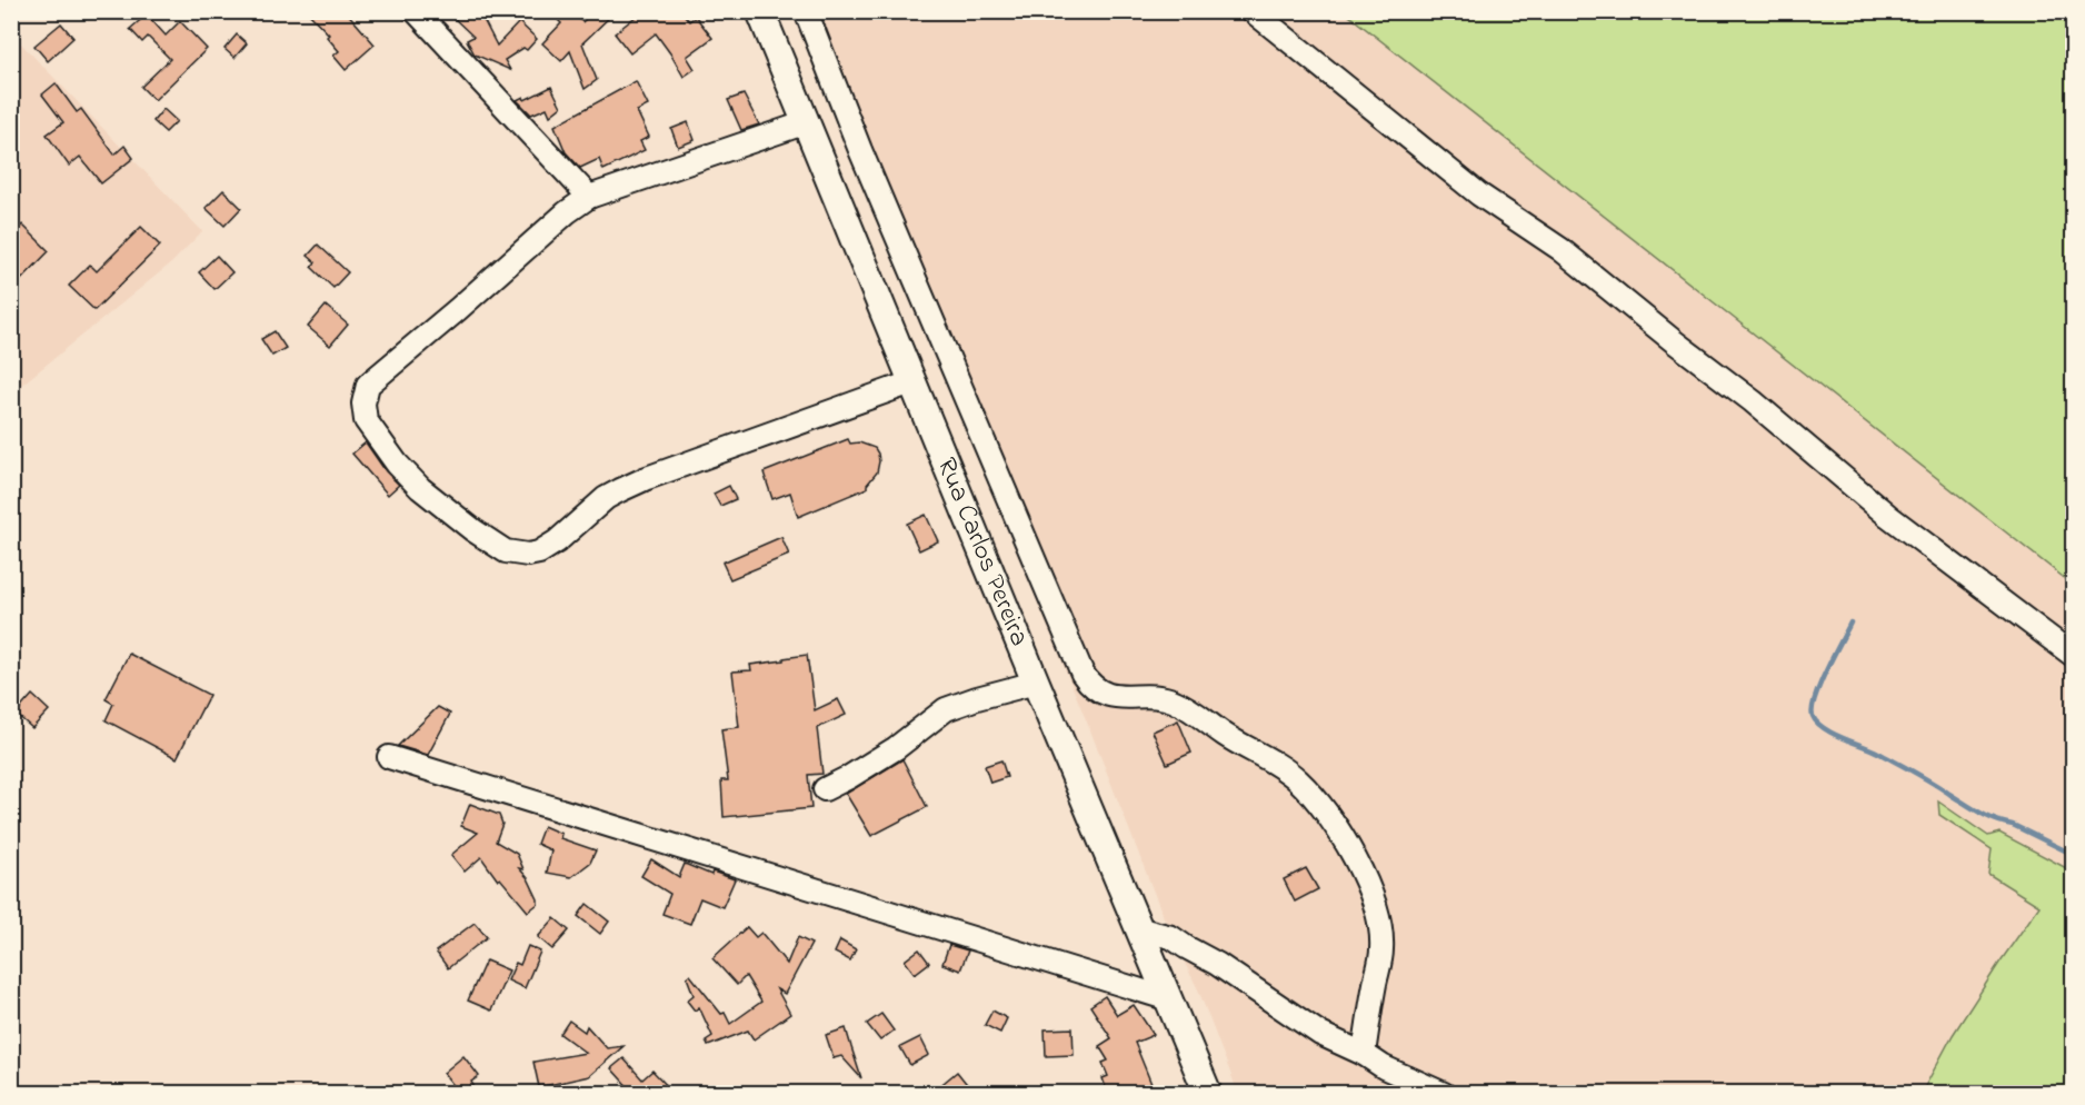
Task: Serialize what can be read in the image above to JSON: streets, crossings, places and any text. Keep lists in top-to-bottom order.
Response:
{
  "streets": {
    "main road": ["Rua Carlos Pereira"]
  }
}
